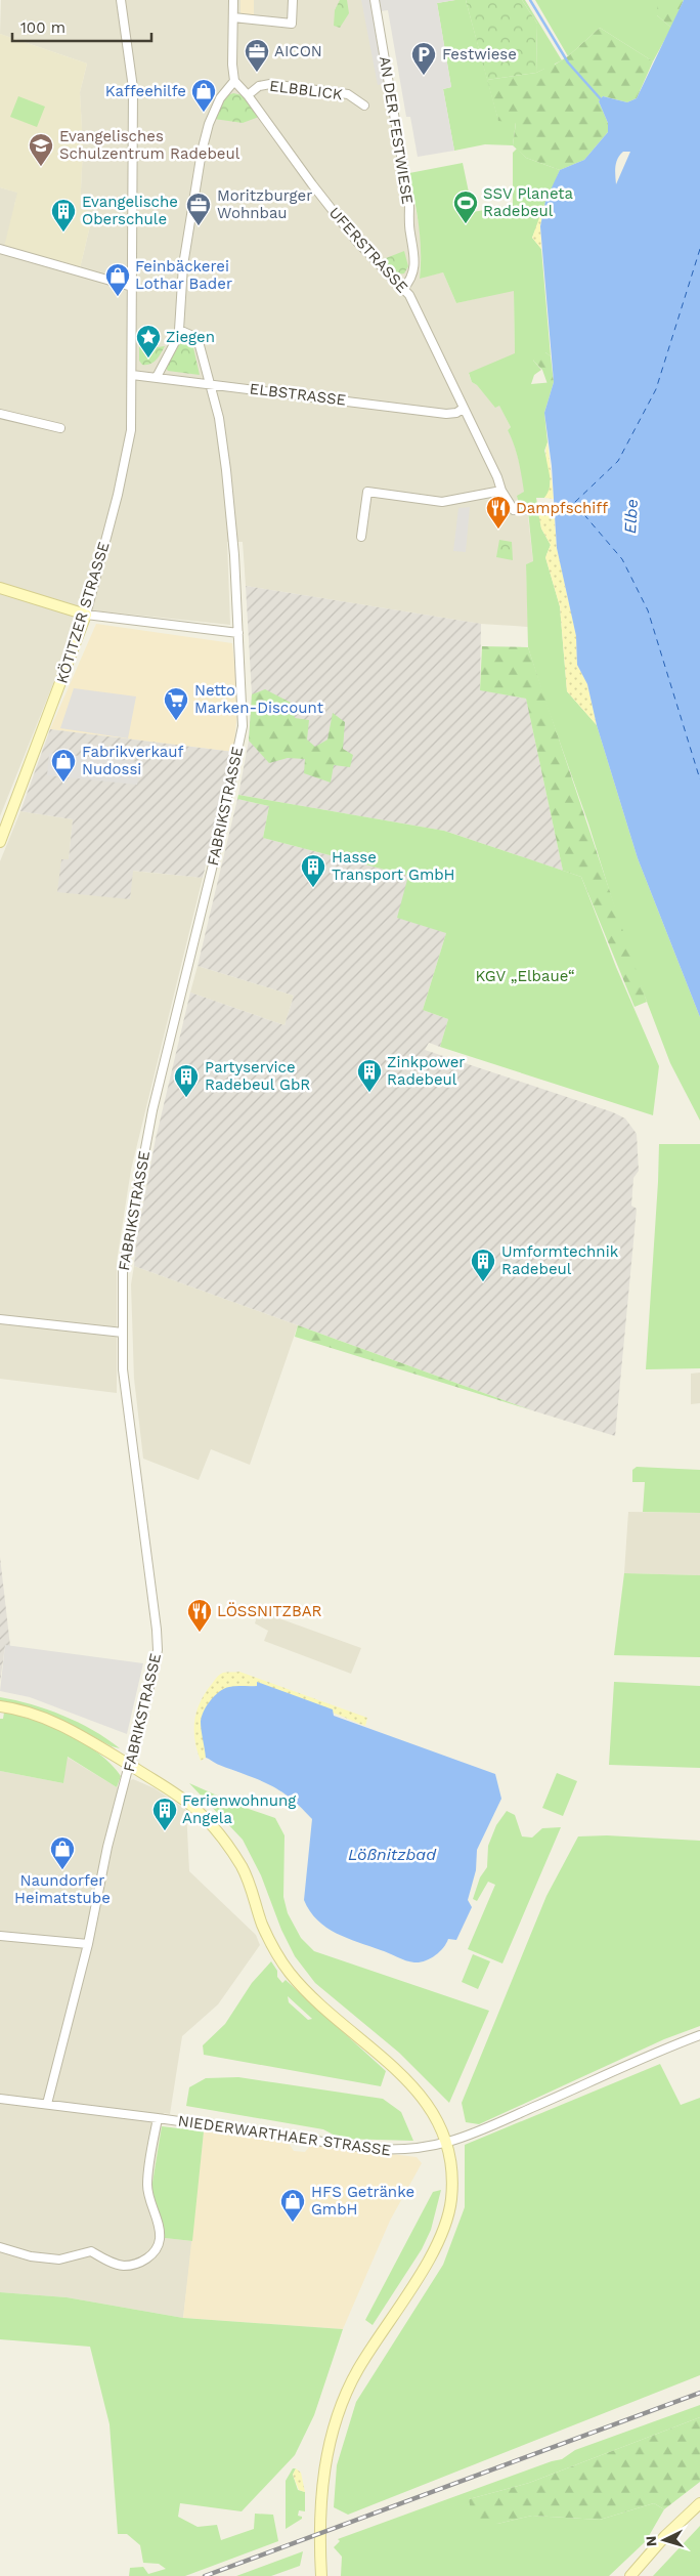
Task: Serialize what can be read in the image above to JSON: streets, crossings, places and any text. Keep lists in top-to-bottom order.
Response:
{
  "streets": {
    "street": [
      "ELBBLICK",
      "AN DER FESTWIESE",
      "UFERSTRASSE",
      "ELBSTRASSE",
      "KÖTITZER STRASSE",
      "FABRIKSTRASSE",
      "NIEDERWARTHAER STRASSE"
    ]
  },
  "crossings": [
    ["ELBBLICK", "UFERSTRASSE"],
    ["AN DER FESTWIESE", "UFERSTRASSE"],
    ["UFERSTRASSE", "ELBSTRASSE"],
    ["ELBSTRASSE", "KÖTITZER STRASSE"],
    ["ELBSTRASSE", "FABRIKSTRASSE"],
    ["FABRIKSTRASSE", "NIEDERWARTHAER STRASSE"]
  ],
  "water": ["Elbe", "Lößnitzbad"],
  "parks": ["KGV „Elbaue“"],
  "places": {
    "office": ["AICON", "Moritzburger Wohnbau"],
    "parking": ["Festwiese"],
    "shop": [
      "Kaffeehilfe",
      "Feinbäckerei Lothar Bader",
      "Fabrikverkauf Nudossi",
      "Naundorfer Heimatstube",
      "HFS Getränke GmbH"
    ],
    "school or university": ["Evangelisches Schulzentrum Radebeul"],
    "sports": ["SSV Planeta Radebeul"],
    "building": [
      "Evangelische Oberschule",
      "Hasse Transport GmbH",
      "Zinkpower Radebeul",
      "Partyservice Radebeul GbR",
      "Umformtechnik Radebeul",
      "Ferienwohnung Angela"
    ],
    "place": ["Ziegen"],
    "restaurant": ["Dampfschiff", "LÖSSNITZBAR"],
    "supermarket": ["Netto Marken-Discount"]
  },
  "scale_bar": "100 m",
  "north": "left"
}
